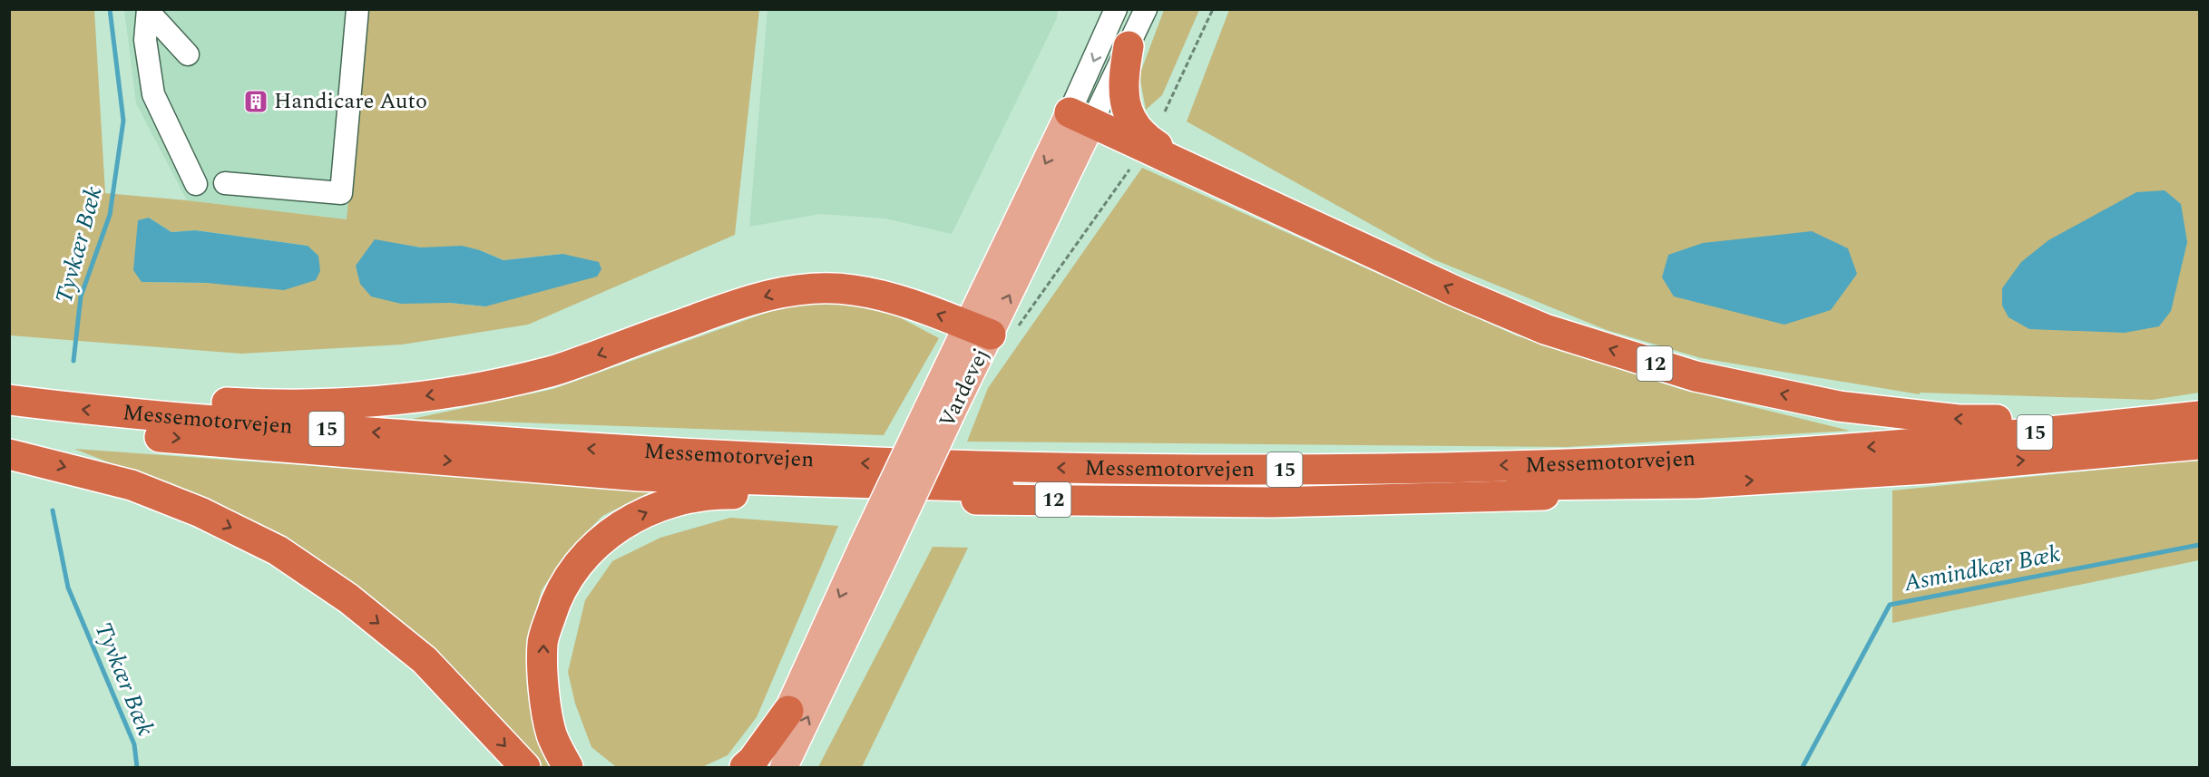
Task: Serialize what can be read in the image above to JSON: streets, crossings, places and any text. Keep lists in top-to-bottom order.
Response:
{
  "streets": {
    "highway": ["12", "Messemotorvejen", "15"],
    "main road": ["Vardevej"]
  },
  "crossings": [
    ["12", "Vardevej"],
    ["12", "Messemotorvejen"]
  ],
  "water": ["Tyvkær Bæk", "Asmindkær Bæk"],
  "places": {
    "building": ["Handicare Auto"]
  }
}
